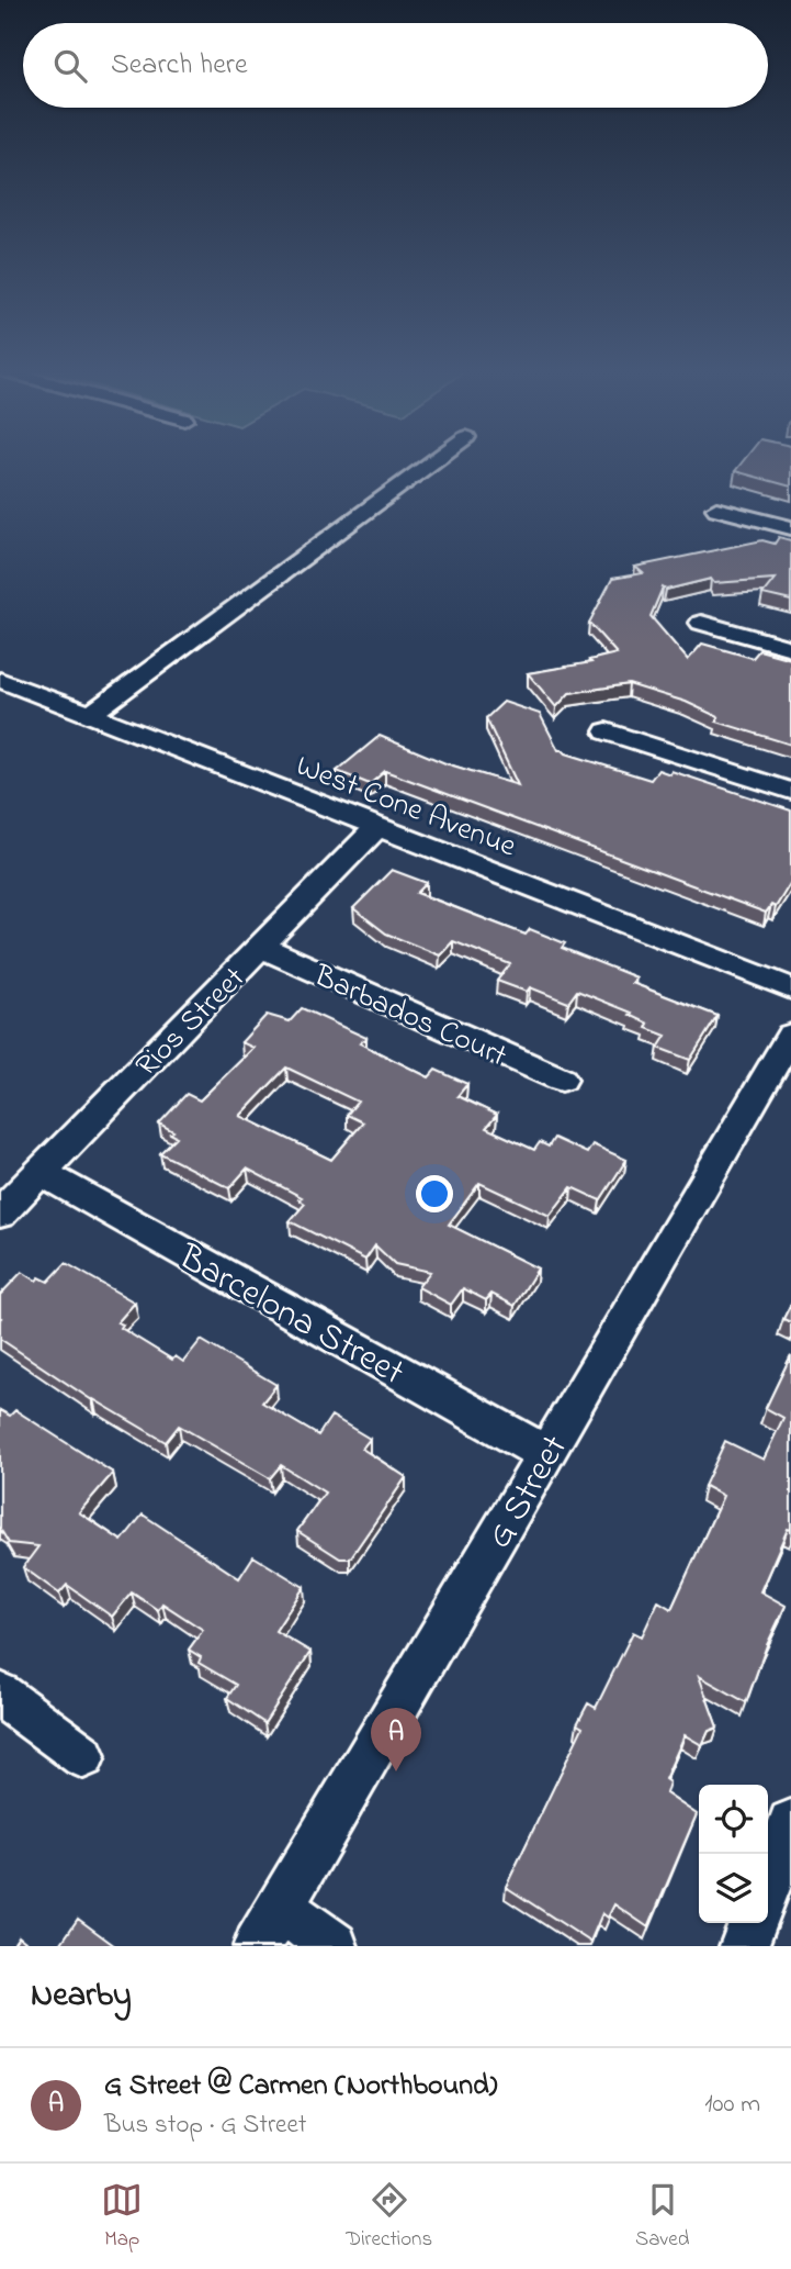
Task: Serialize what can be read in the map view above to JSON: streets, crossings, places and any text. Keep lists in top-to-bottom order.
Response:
{
  "streets": {
    "street": [
      "West Cone Avenue",
      "Barbados Court",
      "Rios Street",
      "Barcelona Street",
      "G Street"
    ]
  },
  "crossings": [
    ["West Cone Avenue", "Rios Street"],
    ["Barbados Court", "Rios Street"],
    ["Rios Street", "Barcelona Street"],
    ["Barcelona Street", "G Street"]
  ],
  "page": {
    "search": "Search here",
    "pins": "A",
    "heading": "Nearby",
    "list": [
      {
        "mark": "A",
        "name": "G Street @ Carmen (Northbound)",
        "note": "Bus stop · G Street",
        "value": "100 m"
      }
    ],
    "nav": ["Map", "Directions", "Saved"]
  }
}
